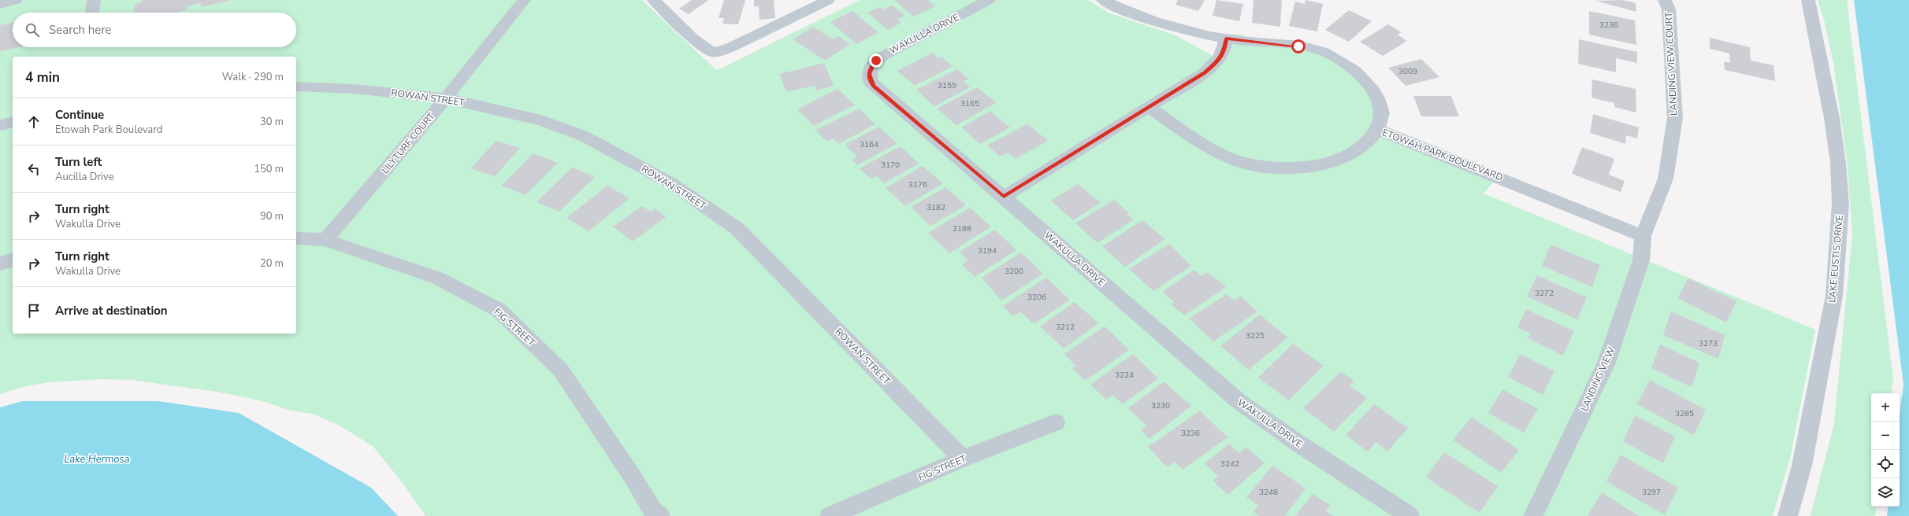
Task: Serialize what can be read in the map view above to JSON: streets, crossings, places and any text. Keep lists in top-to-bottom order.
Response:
{
  "streets": {
    "street": [
      "WAKULLA DRIVE",
      "LANDING VIEW COURT",
      "ROWAN STREET",
      "LILYTURF COURT",
      "ETOWAH PARK BOULEVARD",
      "LAKE EUSTIS DRIVE",
      "FIG STREET",
      "LANDING VIEW"
    ]
  },
  "crossings": [
    ["LANDING VIEW COURT", "ETOWAH PARK BOULEVARD"],
    ["LANDING VIEW COURT", "LANDING VIEW"],
    ["ROWAN STREET", "LILYTURF COURT"],
    ["ROWAN STREET", "FIG STREET"],
    ["LILYTURF COURT", "FIG STREET"],
    ["ETOWAH PARK BOULEVARD", "LANDING VIEW"]
  ],
  "water": ["Lake Hermosa"],
  "house_numbers": [
    "3236",
    "3009",
    "3159",
    "3165",
    "3164",
    "3170",
    "3176",
    "3182",
    "3188",
    "3194",
    "3200",
    "3272",
    "3206",
    "3212",
    "3225",
    "3273",
    "3224",
    "3230",
    "3285",
    "3236",
    "3242",
    "3248",
    "3297"
  ],
  "page": {
    "search": "Search here",
    "heading": ["4 min", "Walk · 290 m"],
    "list": [
      ["Continue", "Etowah Park Boulevard", "30 m"],
      ["Turn left", "Aucilla Drive", "150 m"],
      ["Turn right", "Wakulla Drive", "90 m"],
      ["Turn right", "Wakulla Drive", "20 m"],
      "Arrive at destination"
    ],
    "map_buttons": ["+", "−"]
  }
}
